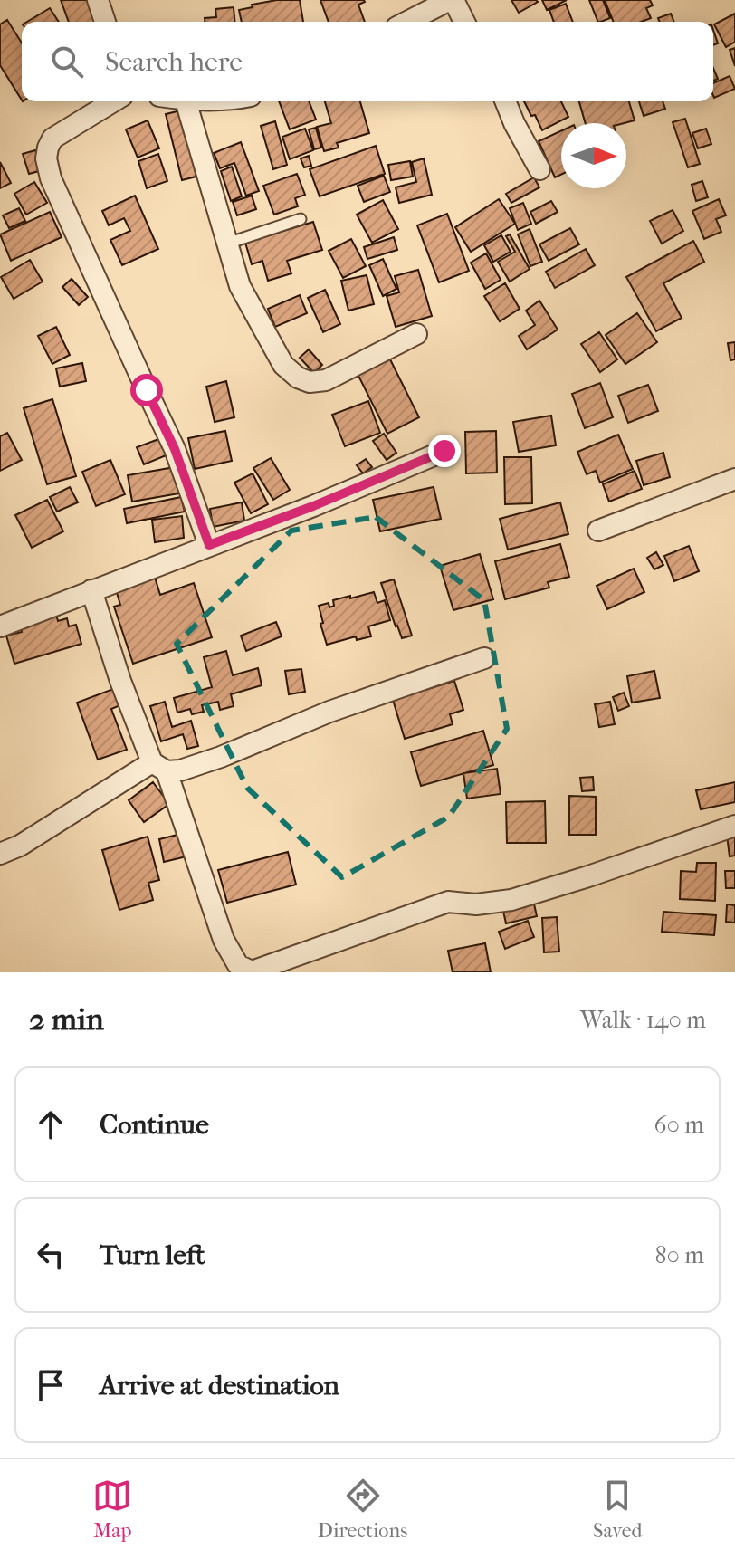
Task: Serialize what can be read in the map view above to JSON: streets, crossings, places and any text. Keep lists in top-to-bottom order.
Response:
{
  "north": "right",
  "page": {
    "search": "Search here",
    "heading": ["2 min", "Walk · 140 m"],
    "list": [
      ["Continue", "60 m"],
      ["Turn left", "80 m"],
      "Arrive at destination"
    ],
    "nav": ["Map", "Directions", "Saved"]
  }
}
